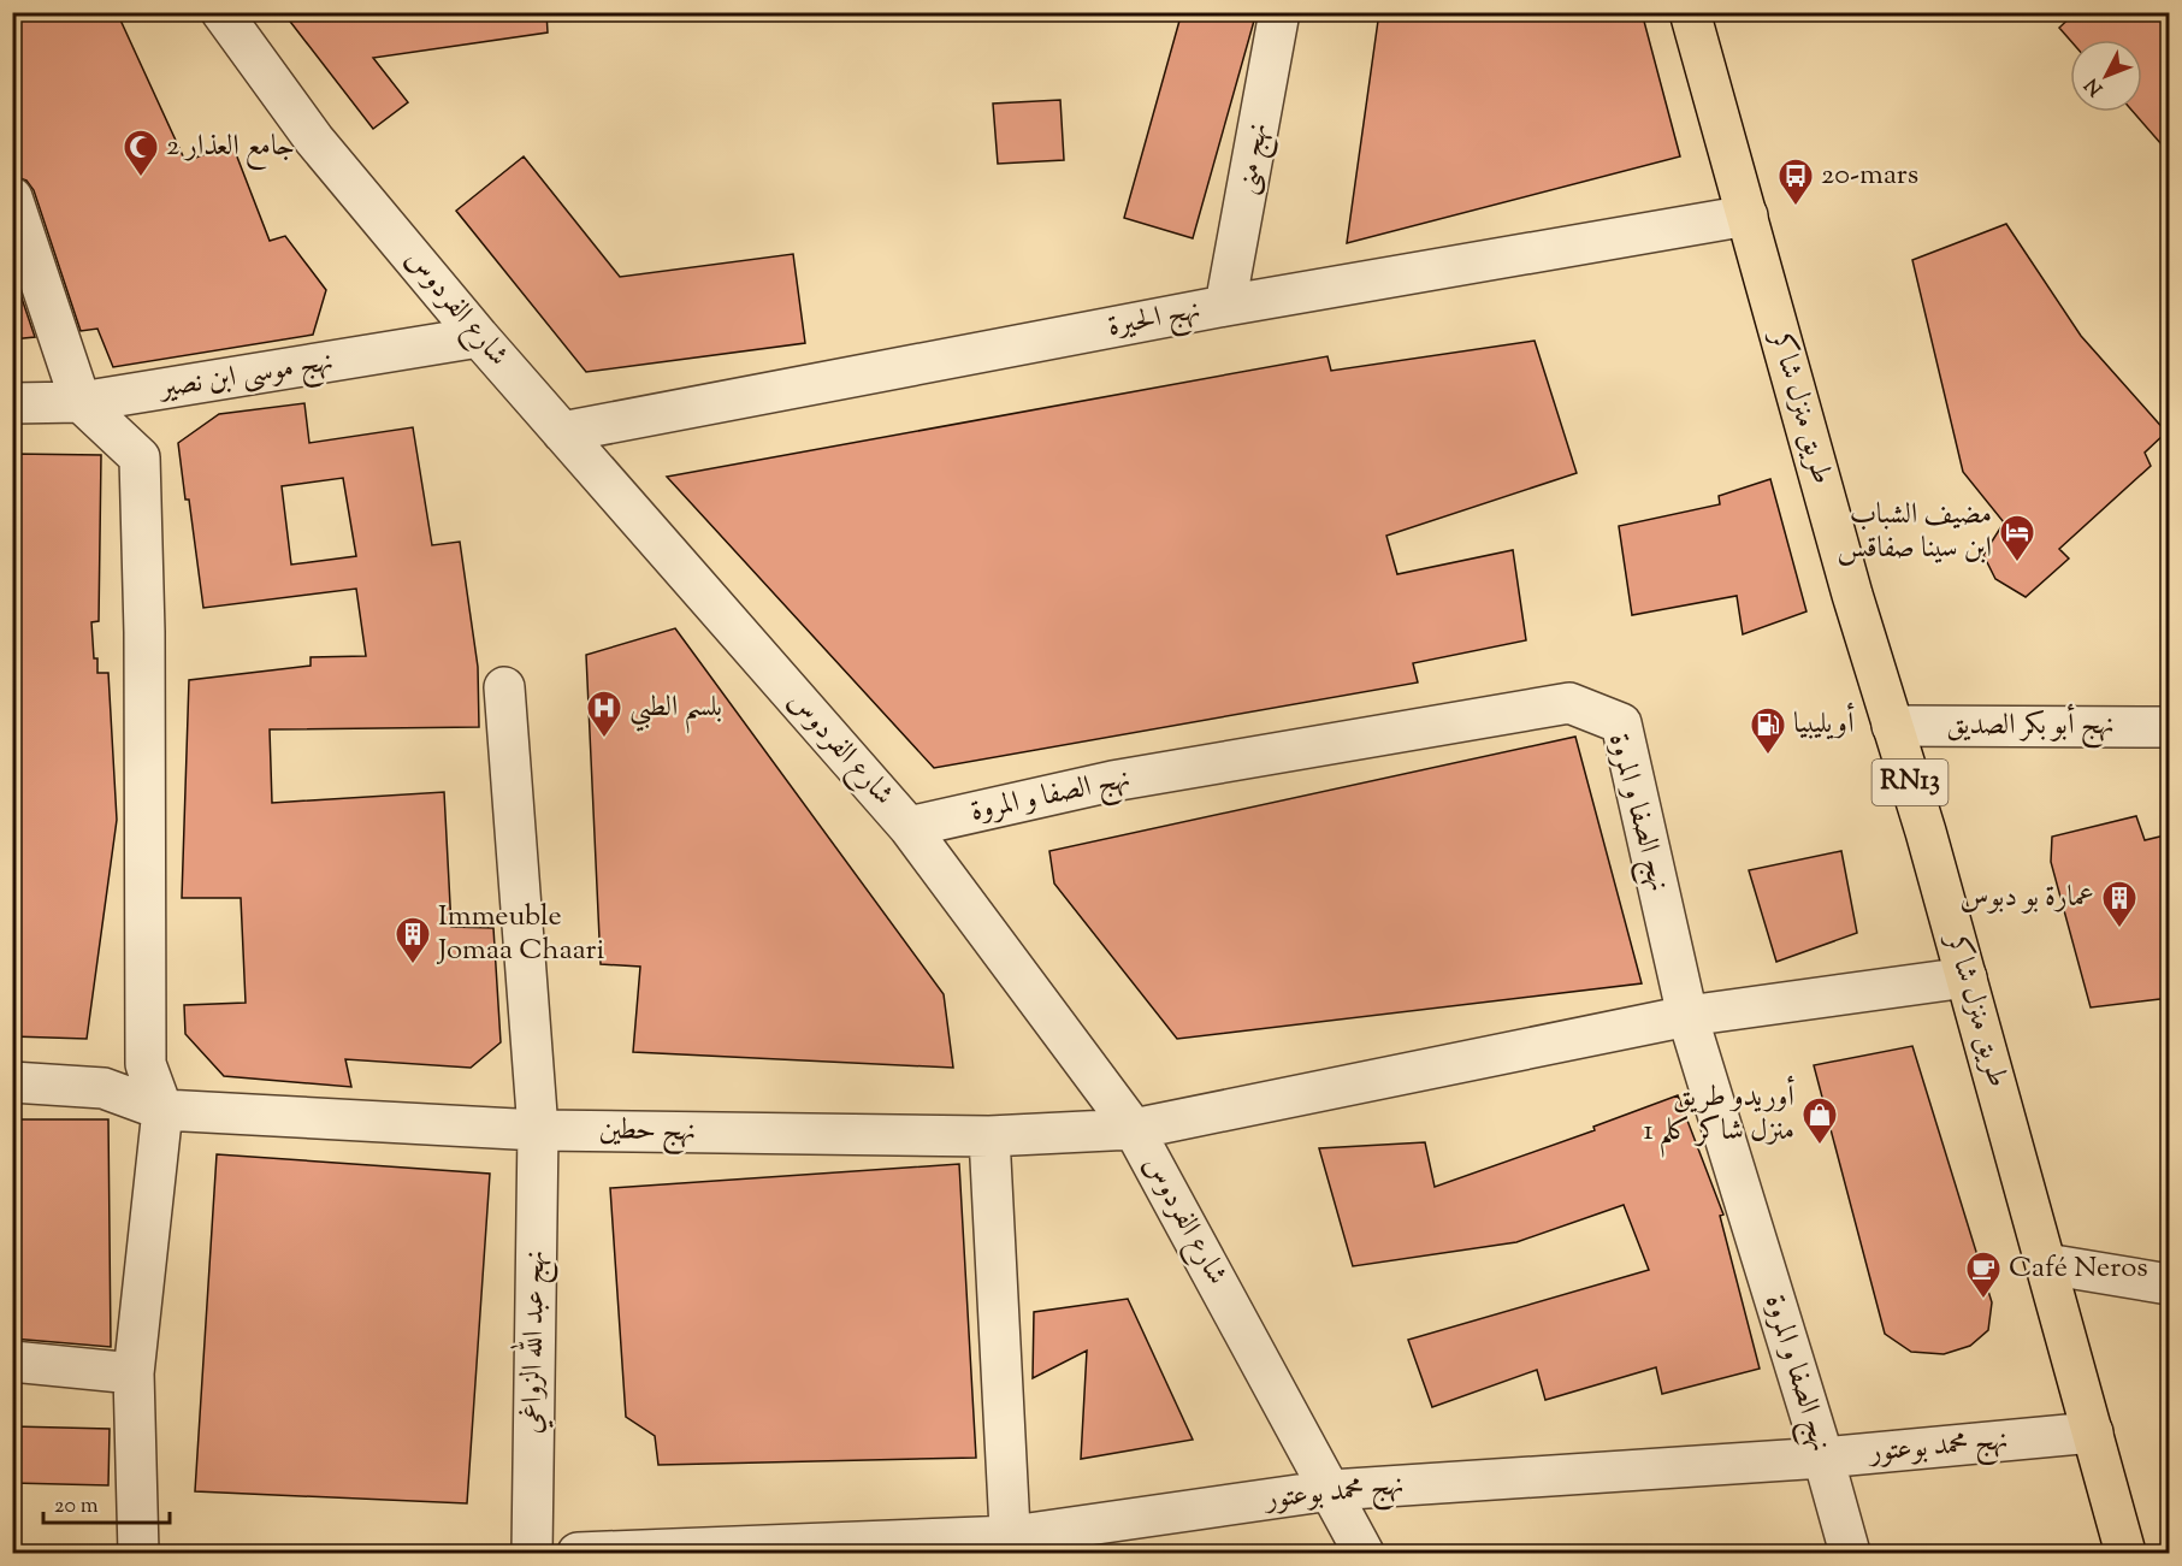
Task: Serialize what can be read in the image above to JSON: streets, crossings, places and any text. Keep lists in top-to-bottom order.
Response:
{
  "streets": {
    "main road": ["طريق منزل شاكر", "RN13"],
    "street": [
      "نهج منى",
      "شارع الفردوس",
      "نهج الحيرة",
      "نهج موسى ابن نصير",
      "نهج أبو بكر الصديق",
      "نهج الصفا و المروة",
      "نهج حطين",
      "نهج عبد الله الزواغي",
      "نهج محمد بوعتور"
    ]
  },
  "crossings": [
    ["نهج منى", "نهج الحيرة"],
    ["شارع الفردوس", "نهج الحيرة"],
    ["شارع الفردوس", "نهج موسى ابن نصير"],
    ["شارع الفردوس", "نهج الصفا و المروة"],
    ["شارع الفردوس", "نهج حطين"],
    ["شارع الفردوس", "نهج محمد بوعتور"],
    ["نهج الحيرة", "طريق منزل شاكر"],
    ["طريق منزل شاكر", "نهج أبو بكر الصديق"],
    ["طريق منزل شاكر", "نهج حطين"],
    ["طريق منزل شاكر", "نهج محمد بوعتور"],
    ["نهج الصفا و المروة", "نهج حطين"],
    ["نهج الصفا و المروة", "نهج محمد بوعتور"],
    ["نهج حطين", "نهج عبد الله الزواغي"]
  ],
  "places": {
    "mosque": ["جامع العذار 2"],
    "bus stop": ["20-mars"],
    "hotel": ["مضيف الشباب ابن سينا صفاقس"],
    "hospital": ["بلسم الطبي"],
    "fuel station": ["أويليبيا"],
    "building": ["عمارة بو دبوس", "Immeuble Jomaa Chaari"],
    "shop": ["أوريدو طريق منزل شاكر كلم 1"],
    "cafe": ["Café Neros"]
  },
  "scale_bar": "20 m",
  "north": "bottom left"
}
